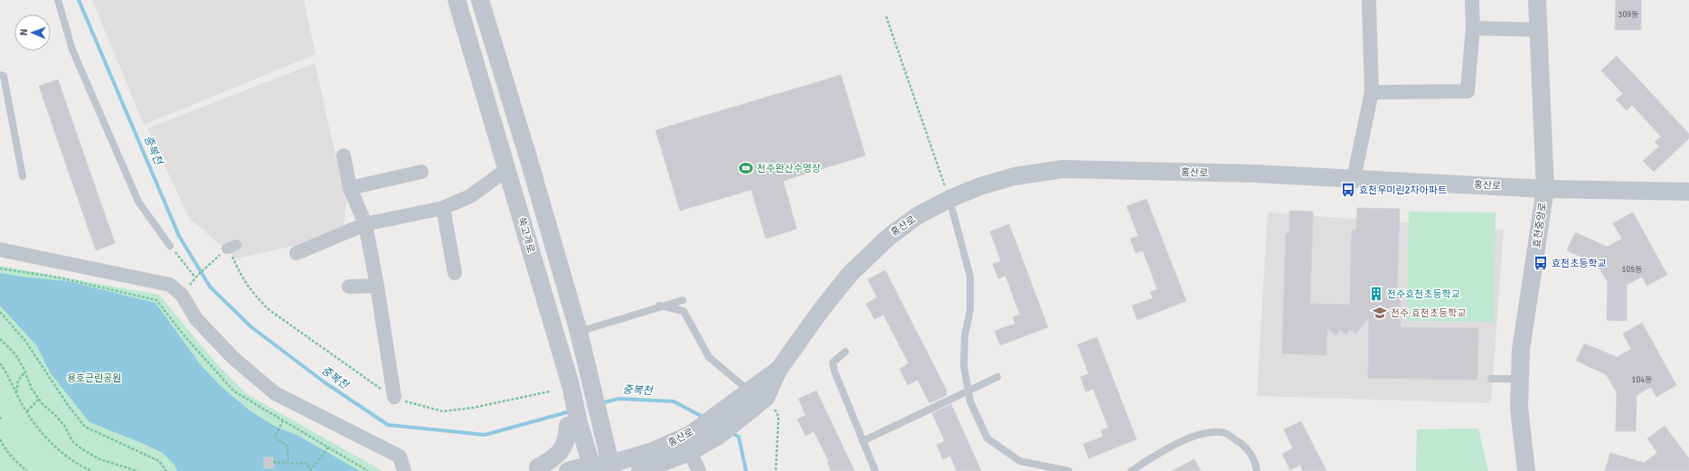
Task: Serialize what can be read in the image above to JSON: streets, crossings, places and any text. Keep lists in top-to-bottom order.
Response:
{
  "streets": {
    "street": ["홍산로", "효천중앙로", "쑥고개로"]
  },
  "crossings": [
    ["홍산로", "효천중앙로"],
    ["홍산로", "쑥고개로"]
  ],
  "water": ["중복천"],
  "parks": ["용호근린공원"],
  "places": {
    "sports": ["전주완산수영장"],
    "bus stop": ["효천우미린2차아파트", "효천초등학교"],
    "building": ["전주효천초등학교"],
    "school or university": ["전주 효천초등학교"]
  },
  "house_numbers": ["309동", "105동", "104동"],
  "north": "left"
}
